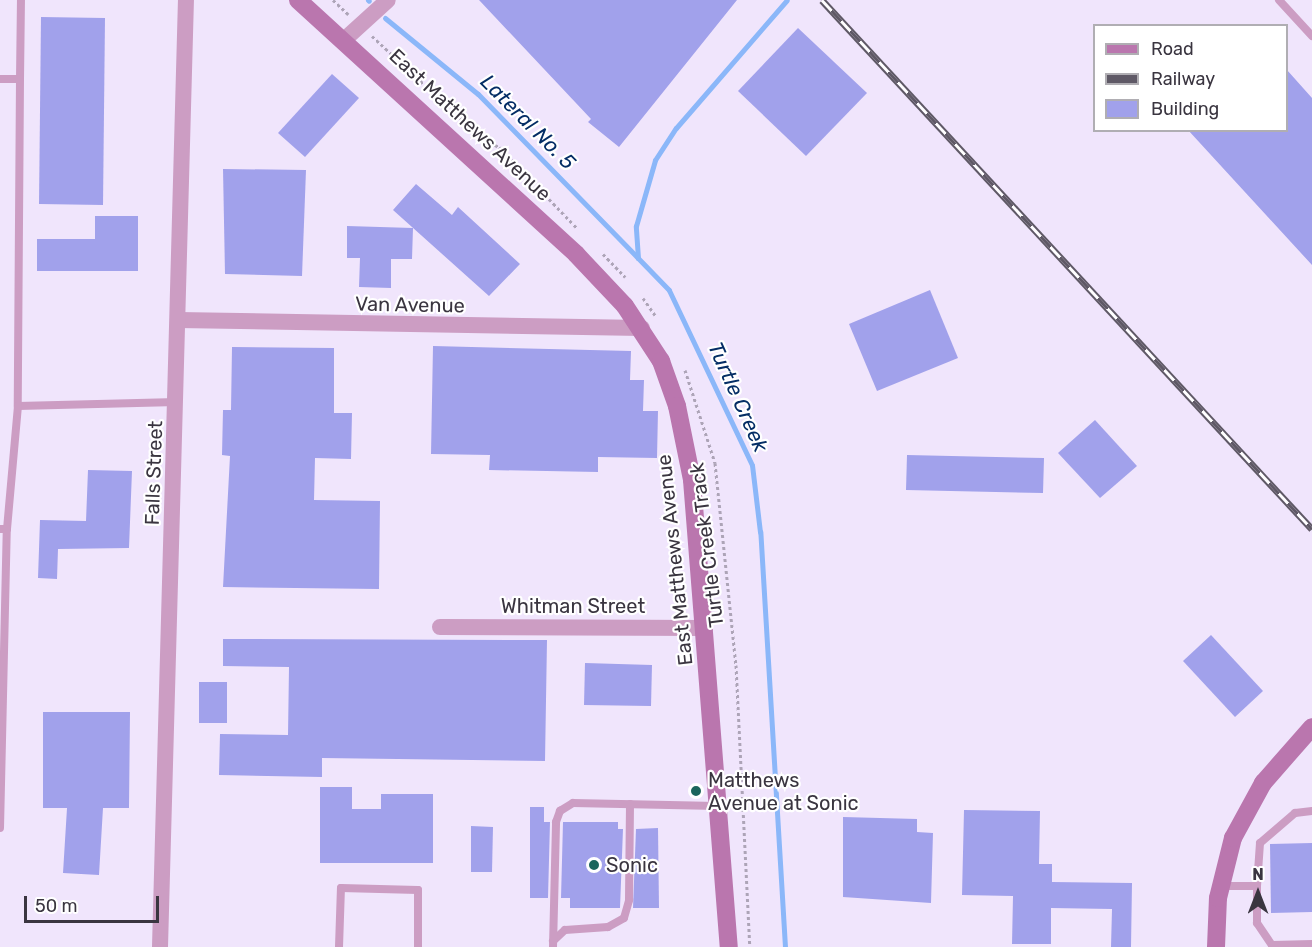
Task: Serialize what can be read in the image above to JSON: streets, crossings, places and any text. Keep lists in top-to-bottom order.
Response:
{
  "streets": {
    "street": [
      "East Matthews Avenue",
      "Van Avenue",
      "Falls Street",
      "Whitman Street"
    ],
    "path": ["Turtle Creek Track"]
  },
  "crossings": [
    ["East Matthews Avenue", "Van Avenue"],
    ["East Matthews Avenue", "Whitman Street"],
    ["Van Avenue", "Falls Street"]
  ],
  "water": ["Lateral No. 5", "Turtle Creek"],
  "places": ["Matthews Avenue at Sonic", "Sonic"],
  "legend": ["Road", "Railway", "Building"],
  "scale_bar": "50 m",
  "north": "top"
}
